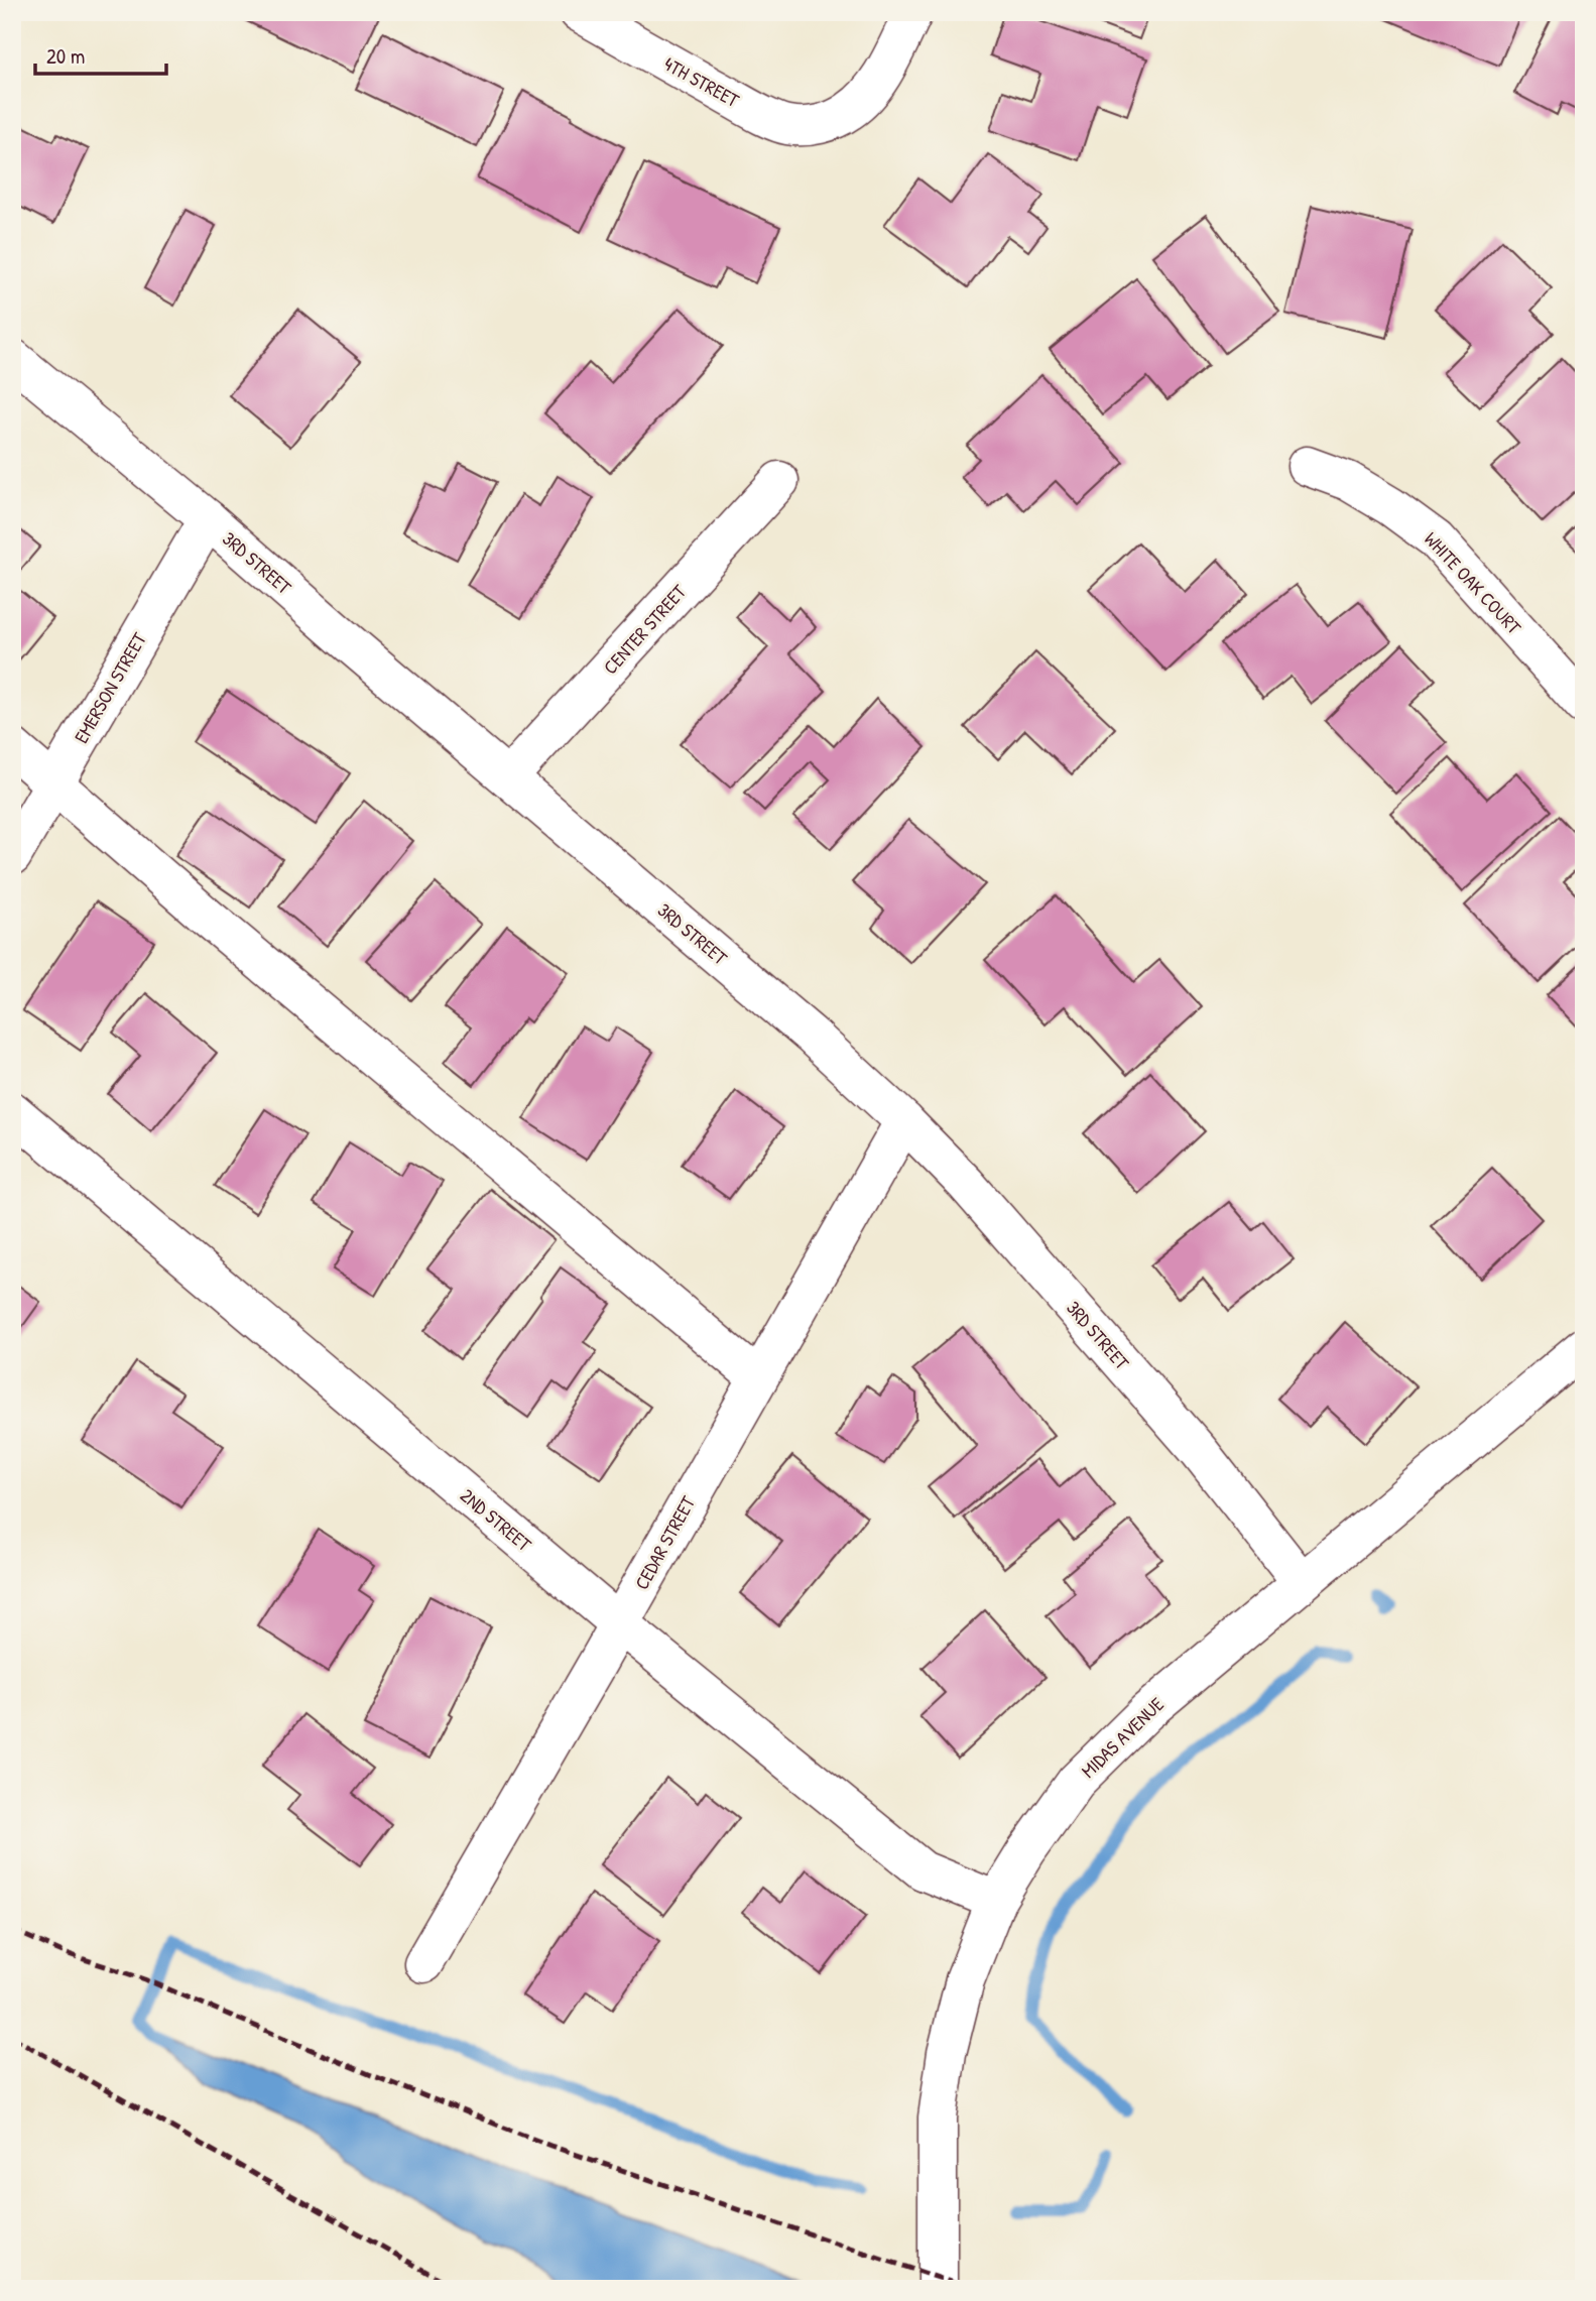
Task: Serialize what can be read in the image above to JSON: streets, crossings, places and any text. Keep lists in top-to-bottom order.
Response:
{
  "streets": {
    "street": [
      "4TH STREET",
      "3RD STREET",
      "WHITE OAK COURT",
      "CENTER STREET",
      "EMERSON STREET",
      "2ND STREET",
      "CEDAR STREET",
      "MIDAS AVENUE"
    ]
  },
  "crossings": [
    ["3RD STREET", "CENTER STREET"],
    ["3RD STREET", "EMERSON STREET"],
    ["3RD STREET", "CEDAR STREET"],
    ["3RD STREET", "MIDAS AVENUE"],
    ["2ND STREET", "CEDAR STREET"],
    ["2ND STREET", "MIDAS AVENUE"]
  ],
  "scale_bar": "20 m"
}
